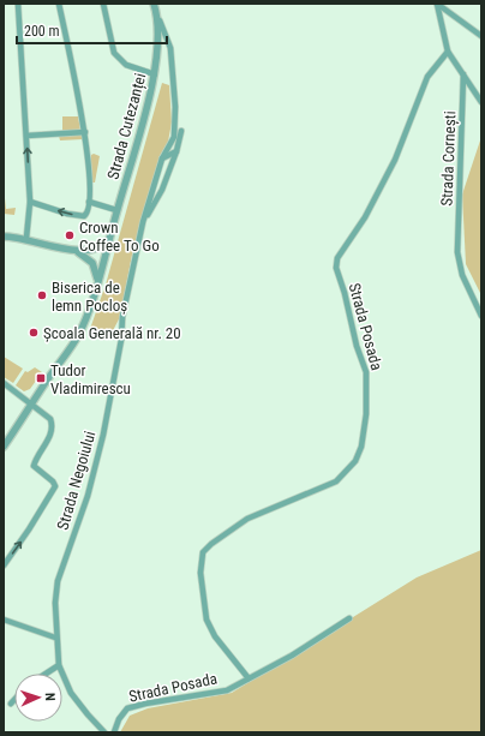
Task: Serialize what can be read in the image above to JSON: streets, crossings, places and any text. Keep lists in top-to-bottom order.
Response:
{
  "streets": {
    "street": [
      "Strada Cutezanței",
      "Strada Cornești",
      "Strada Posada",
      "Strada Negoiului"
    ]
  },
  "crossings": [
    ["Strada Cutezanței", "Strada Negoiului"]
  ],
  "places": {
    "other": ["Crown Coffee To Go", "Biserica de lemn Pocloș", "Școala Generală nr. 20"],
    "transit": ["Tudor Vladimirescu"]
  },
  "scale_bar": "200 m",
  "north": "right"
}
